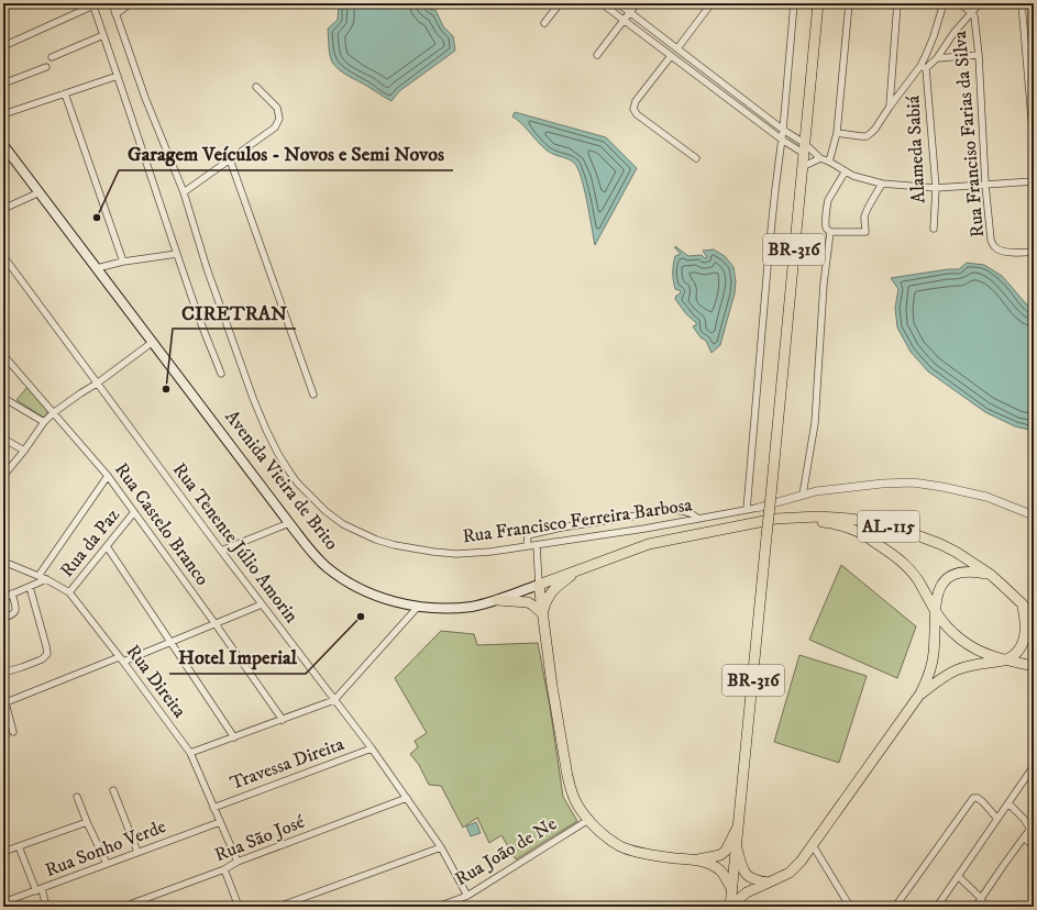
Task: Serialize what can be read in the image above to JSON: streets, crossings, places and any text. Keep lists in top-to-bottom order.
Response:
{
  "streets": {
    "main road": ["BR-316", "Avenida Vieira de Brito", "AL-115"],
    "street": [
      "Rua Franciso Farias da Silva",
      "Alameda Sabiá",
      "Rua Francisco Ferreira Barbosa",
      "Rua Castelo Branco",
      "Rua da Paz",
      "Rua Tenente Júlio Amorin",
      "Rua Direita",
      "Travessa Direita",
      "Rua São José",
      "Rua Sonho Verde",
      "Rua João de Ne"
    ]
  },
  "crossings": [
    ["Avenida Vieira de Brito", "AL-115"],
    ["Rua Castelo Branco", "Rua da Paz"],
    ["Rua da Paz", "Rua Direita"],
    ["Rua Tenente Júlio Amorin", "Travessa Direita"],
    ["Rua Tenente Júlio Amorin", "Rua São José"],
    ["Rua Tenente Júlio Amorin", "Rua João de Ne"],
    ["Rua Direita", "Travessa Direita"],
    ["Rua Direita", "Rua São José"],
    ["Rua Direita", "Rua Sonho Verde"]
  ],
  "places": ["Garagem Veículos - Novos e Semi Novos", "CIRETRAN", "Hotel Imperial"]
}
